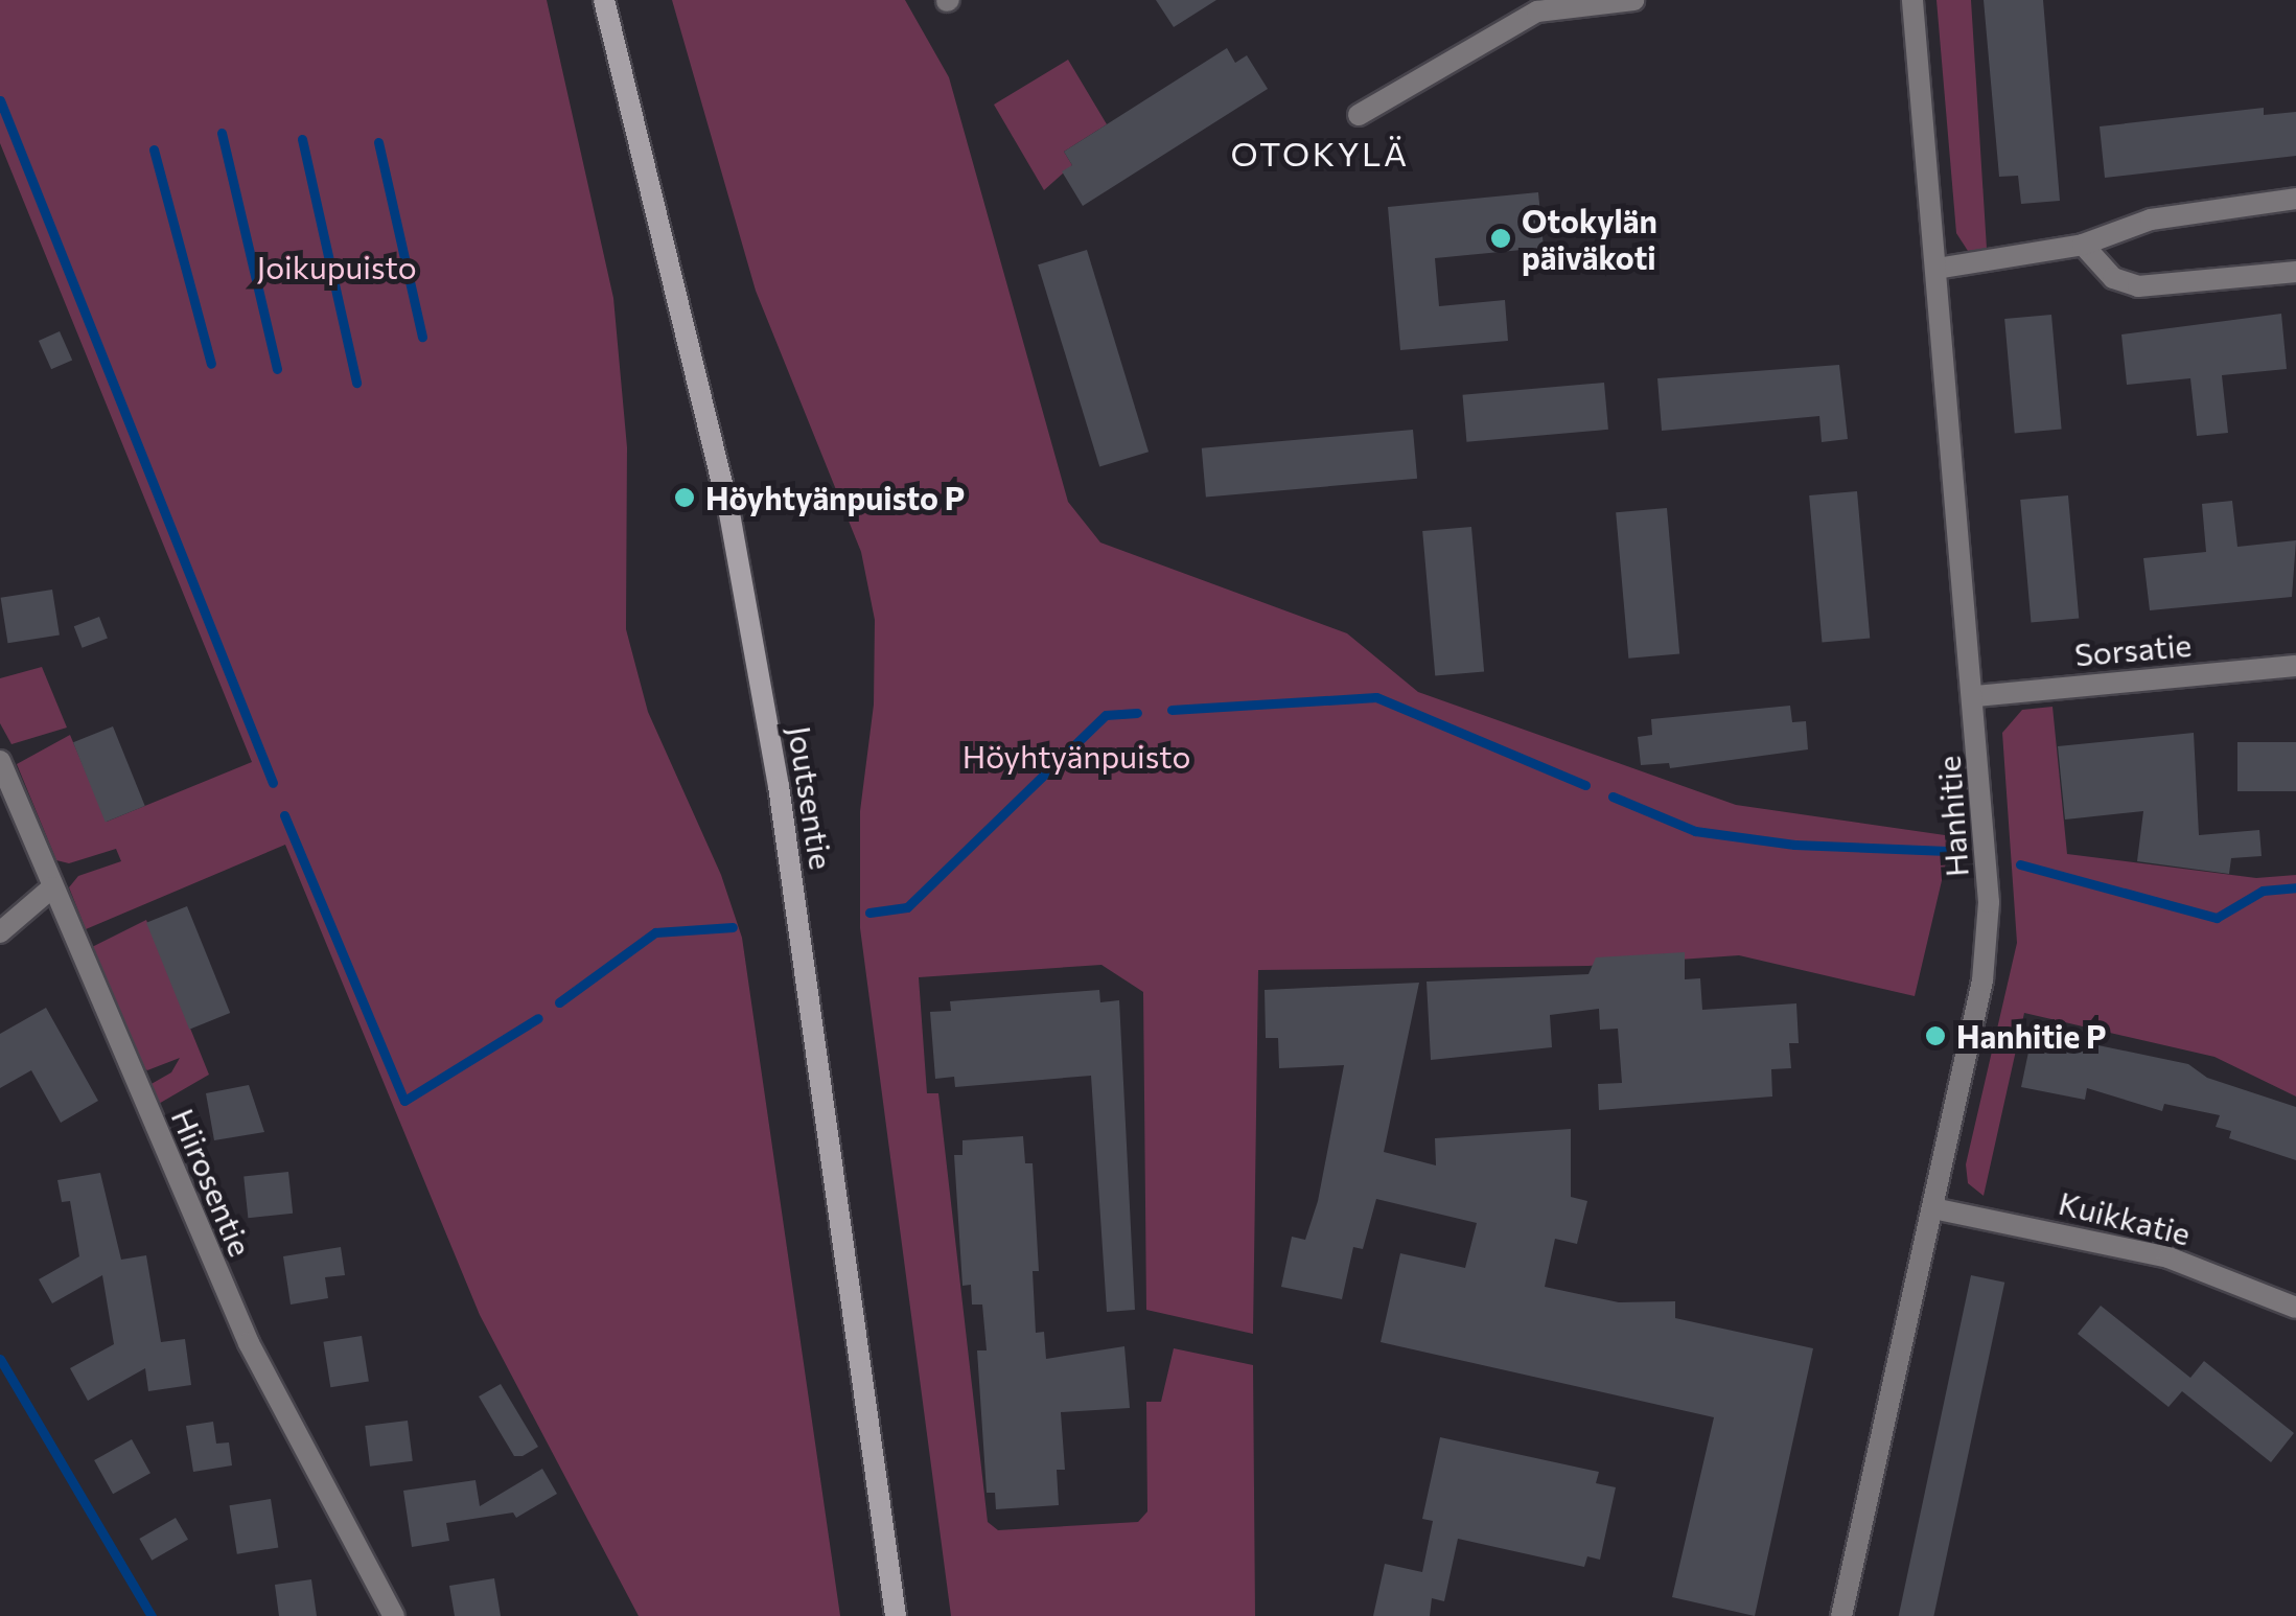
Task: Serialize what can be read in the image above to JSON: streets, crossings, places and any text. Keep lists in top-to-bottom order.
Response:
{
  "streets": {
    "main road": ["Joutsentie"],
    "street": [
      "Sorsatie",
      "Hanhitie",
      "Hiirosentie",
      "Kuikkatie"
    ]
  },
  "crossings": [
    ["Sorsatie", "Hanhitie"],
    ["Hanhitie", "Kuikkatie"]
  ],
  "districts": ["OTOKYLÄ"],
  "parks": ["Joikupuisto", "Höyhtyänpuisto"],
  "places": ["Otokylän päiväkoti", "Höyhtyänpuisto P", "Hanhitie P"]
}
